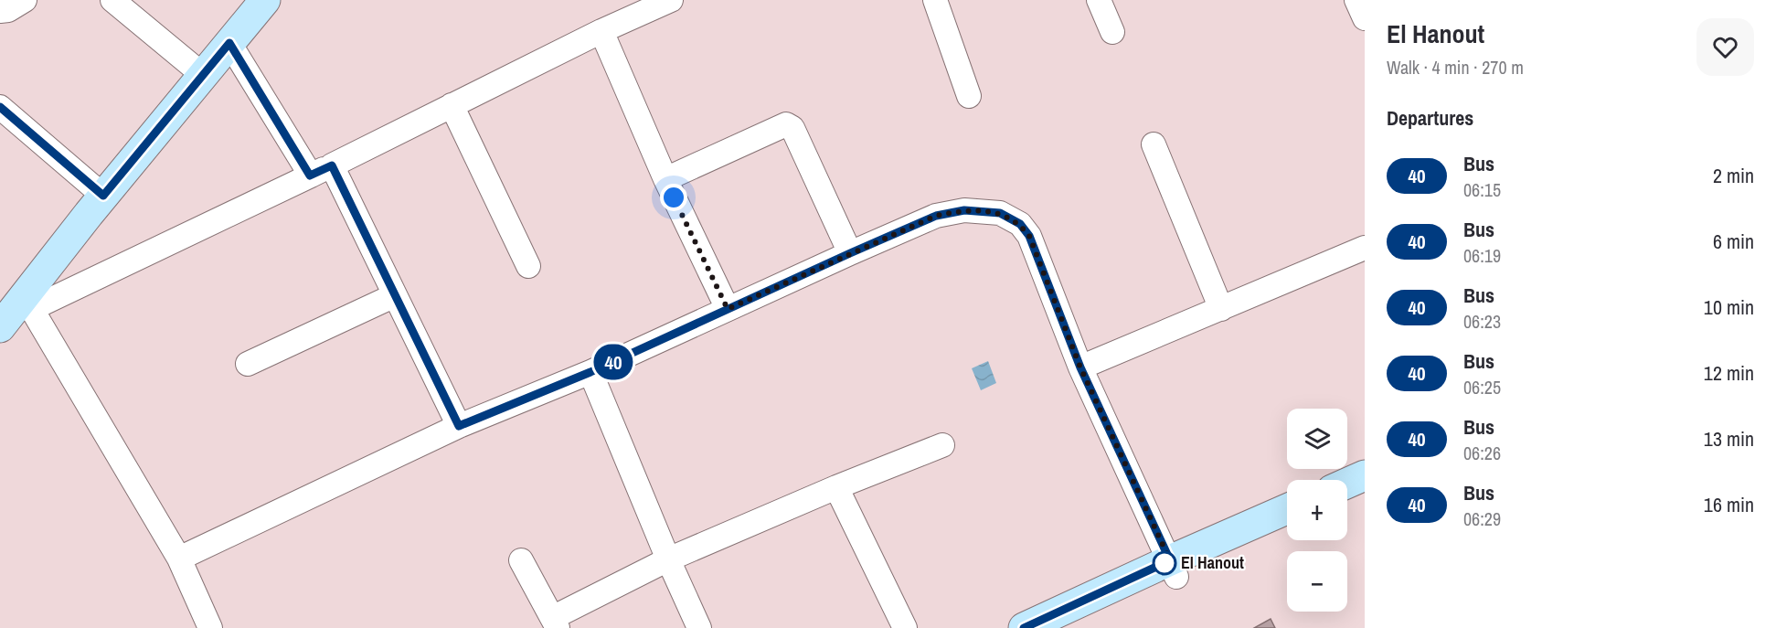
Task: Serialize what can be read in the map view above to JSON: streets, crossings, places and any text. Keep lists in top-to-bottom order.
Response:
{
  "places": ["El Hanout"],
  "lines": ["bus line 40"],
  "page": {
    "on_map": "40",
    "heading": [
      ["El Hanout", "Walk · 4 min · 270 m"],
      "Departures"
    ],
    "list": [
      {
        "mark": "40",
        "name": "Bus",
        "note": "06:15",
        "value": "2 min"
      },
      {
        "mark": "40",
        "name": "Bus",
        "note": "06:19",
        "value": "6 min"
      },
      {
        "mark": "40",
        "name": "Bus",
        "note": "06:23",
        "value": "10 min"
      },
      {
        "mark": "40",
        "name": "Bus",
        "note": "06:25",
        "value": "12 min"
      },
      {
        "mark": "40",
        "name": "Bus",
        "note": "06:26",
        "value": "13 min"
      },
      {
        "mark": "40",
        "name": "Bus",
        "note": "06:29",
        "value": "16 min"
      }
    ],
    "map_buttons": ["+", "−"]
  }
}
